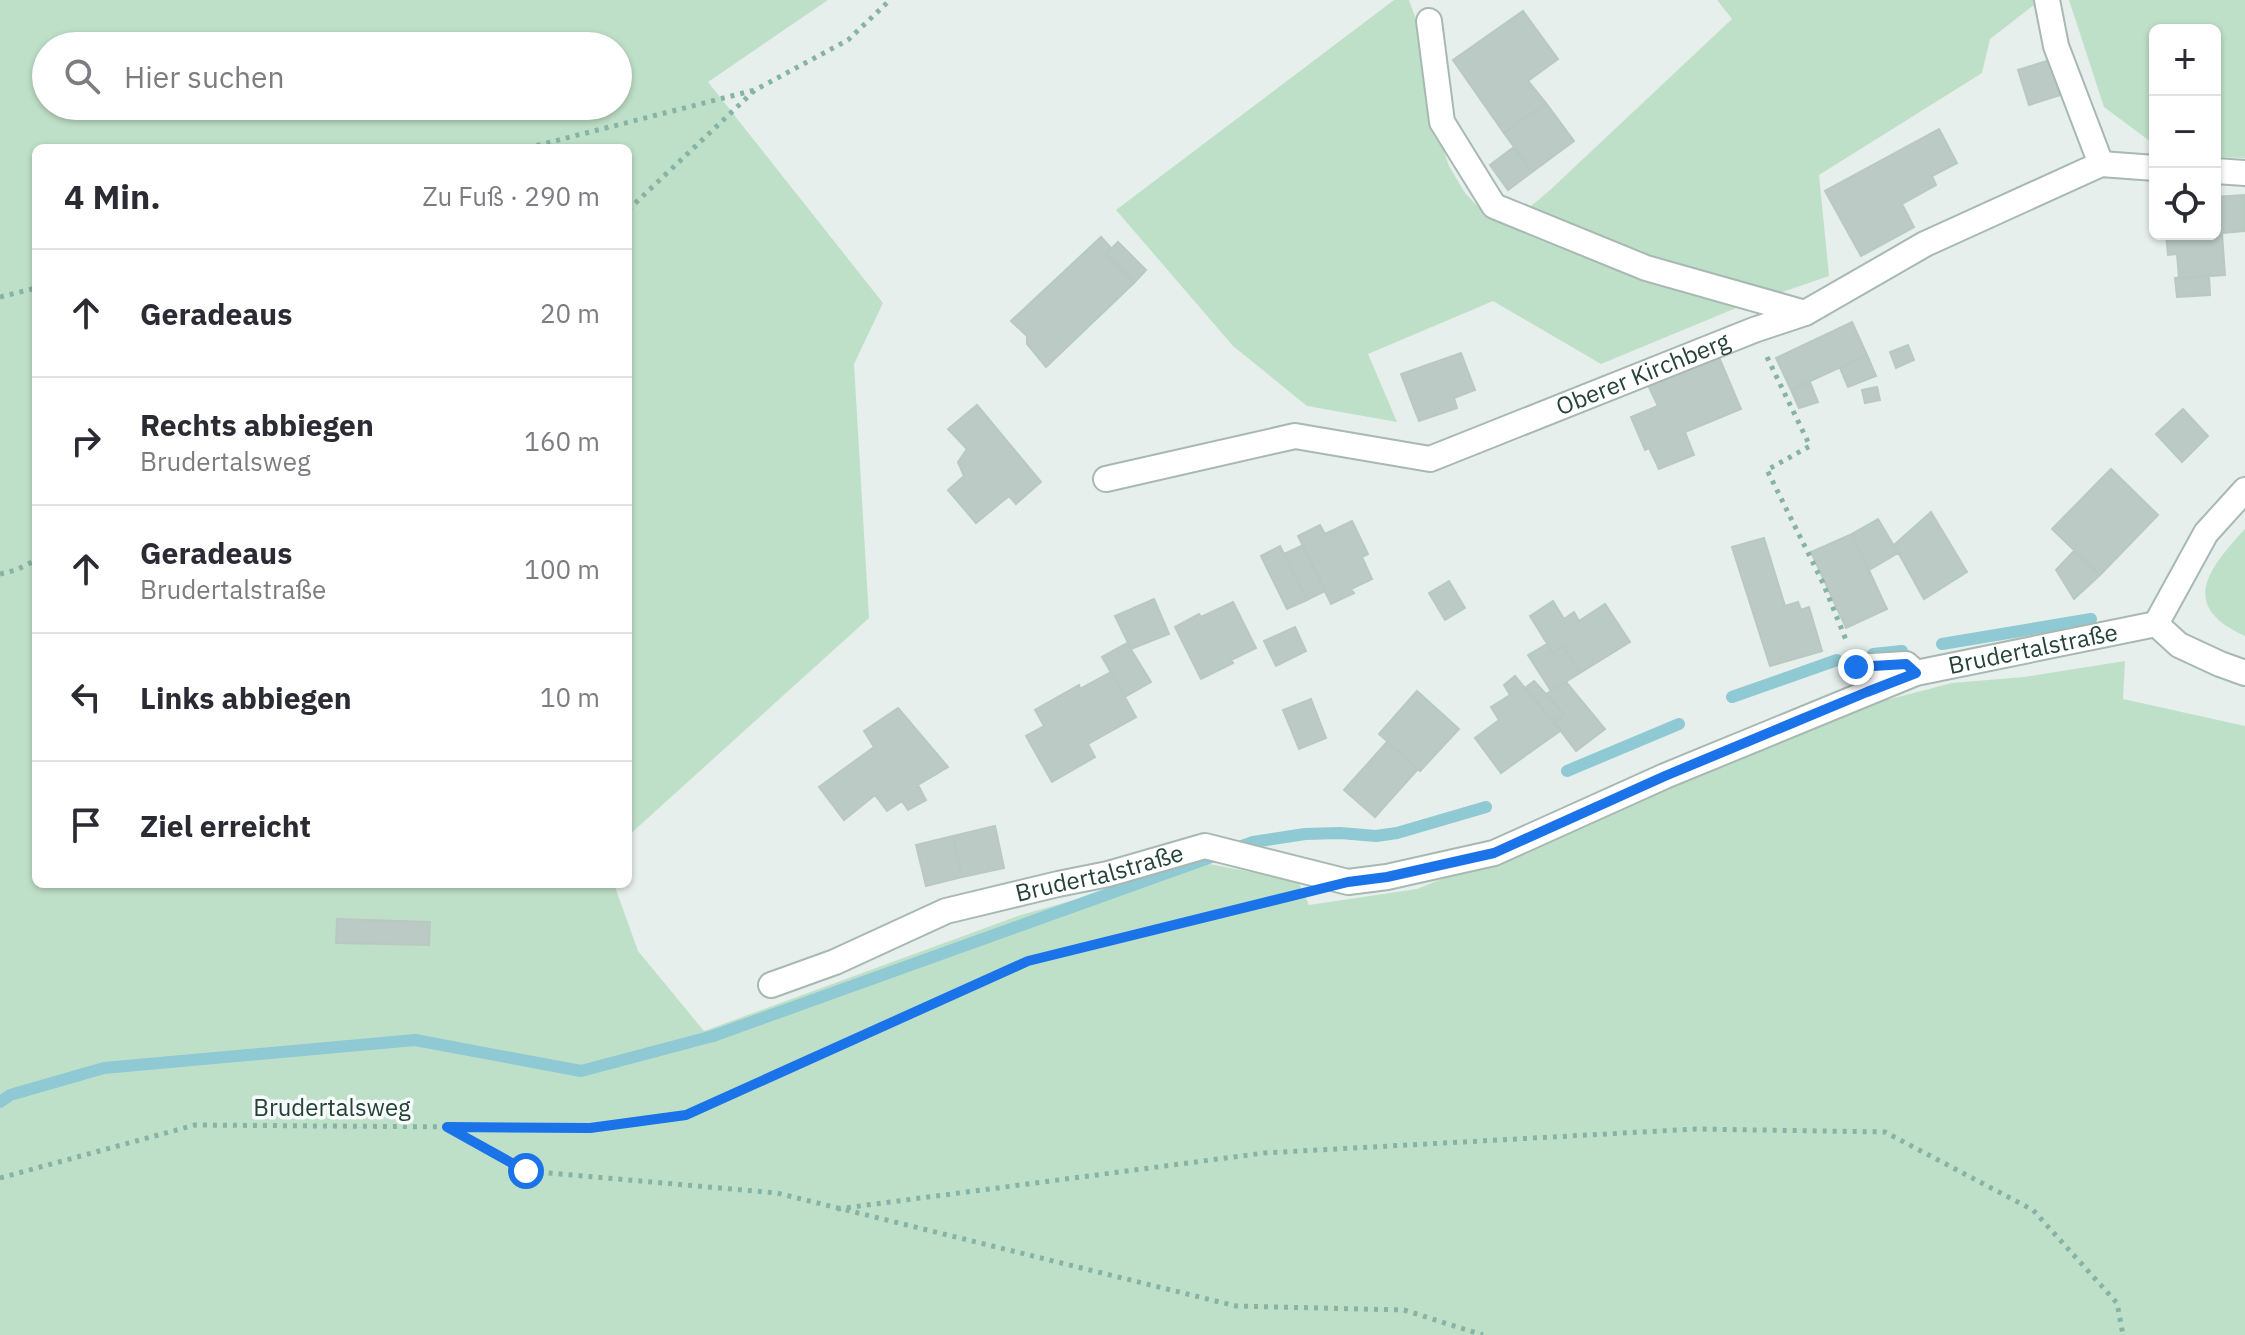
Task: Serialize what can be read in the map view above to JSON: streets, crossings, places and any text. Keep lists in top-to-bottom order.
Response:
{
  "streets": {
    "street": ["Oberer Kirchberg", "Brudertalstraße"],
    "path": ["Brudertalsweg"]
  },
  "page": {
    "map_buttons": ["+", "−"],
    "search": "Hier suchen",
    "heading": ["4 Min.", "Zu Fuß · 290 m"],
    "list": [
      ["Geradeaus", "20 m"],
      ["Rechts abbiegen", "Brudertalsweg", "160 m"],
      ["Geradeaus", "Brudertalstraße", "100 m"],
      ["Links abbiegen", "10 m"],
      "Ziel erreicht"
    ]
  }
}
